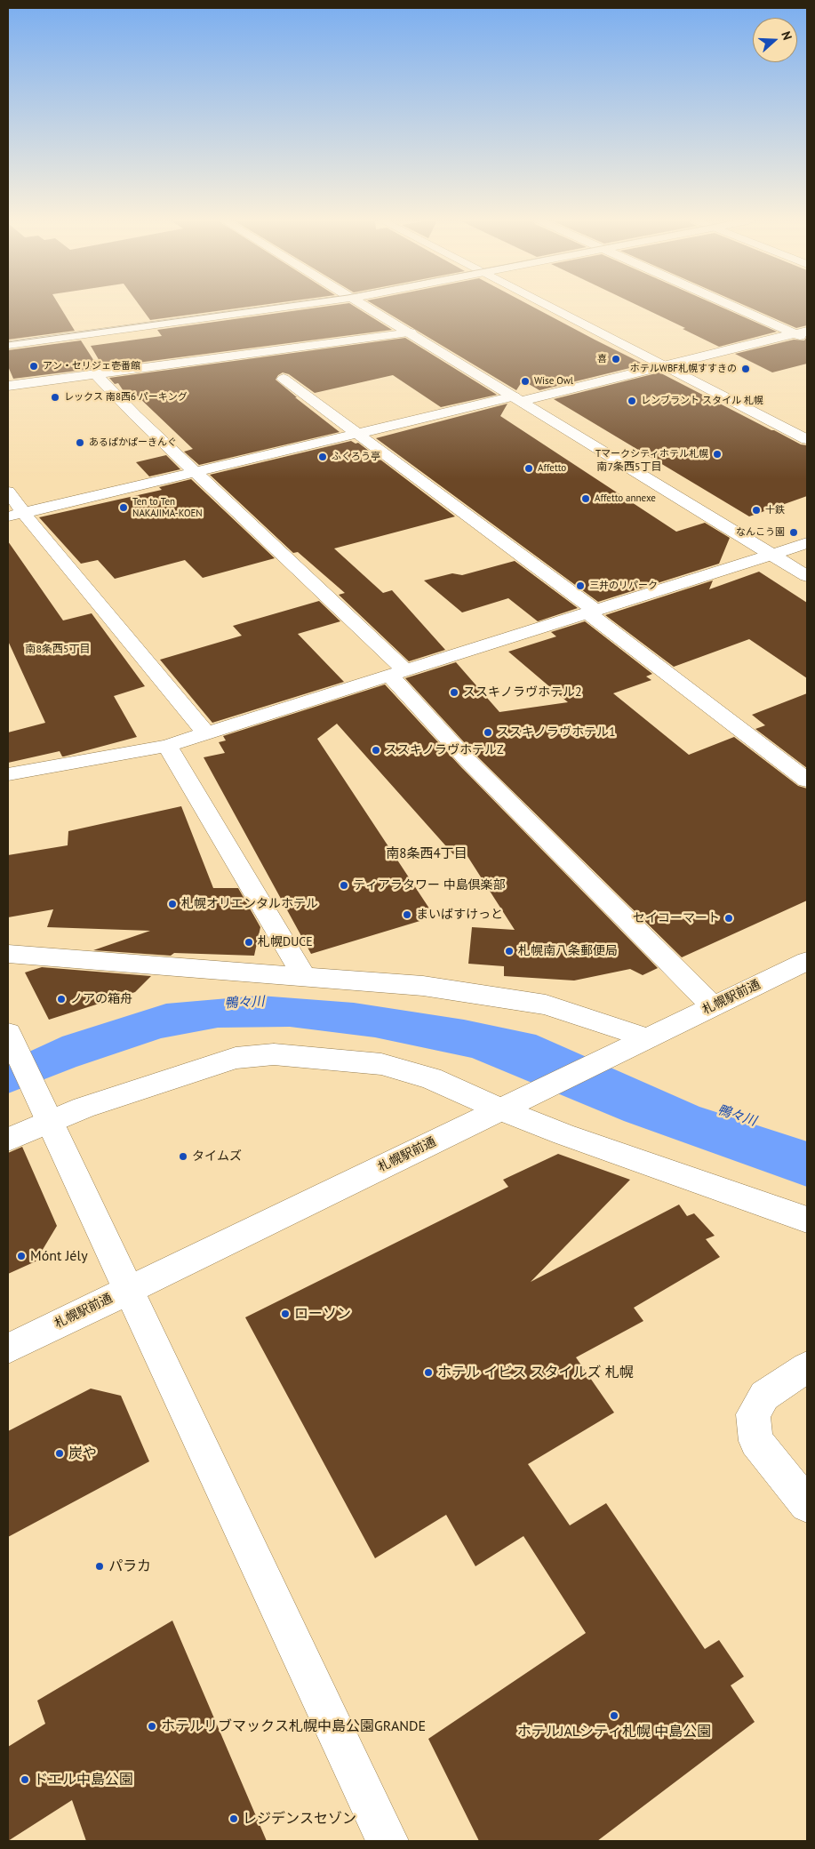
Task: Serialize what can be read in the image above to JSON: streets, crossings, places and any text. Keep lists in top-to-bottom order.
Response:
{
  "streets": {
    "street": ["札幌駅前通"]
  },
  "districts": ["南7条西5丁目", "南8条西5丁目", "南8条西4丁目"],
  "water": ["鴨々川"],
  "places": [
    "喜",
    "アン・セリジェ壱番館",
    "ホテルWBF札幌すすきの",
    "Wise Owl",
    "レックス 南8西6 パーキング",
    "レンブラント スタイル 札幌",
    "あるぱかぱーきんぐ",
    "Tマークシティホテル札幌",
    "ふくろう亭",
    "Affetto",
    "Affetto annexe",
    "Ten to Ten NAKAJIMA-KOEN",
    "十鉄",
    "なんこう園",
    "三井のリパーク",
    "ススキノラヴホテル2",
    "ススキノラヴホテル1",
    "ススキノラヴホテルZ",
    "ティアラタワー 中島倶楽部",
    "札幌オリエンタルホテル",
    "まいばすけっと",
    "セイコーマート",
    "札幌DUCE",
    "札幌南八条郵便局",
    "ノアの箱舟",
    "タイムズ",
    "Mónt Jély",
    "ローソン",
    "ホテル イビス スタイルズ 札幌",
    "炭や",
    "パラカ",
    "ホテルJALシティ札幌 中島公園",
    "ホテルリブマックス札幌中島公園GRANDE",
    "ドエル中島公園",
    "レジデンスセゾン"
  ],
  "north": "right"
}
